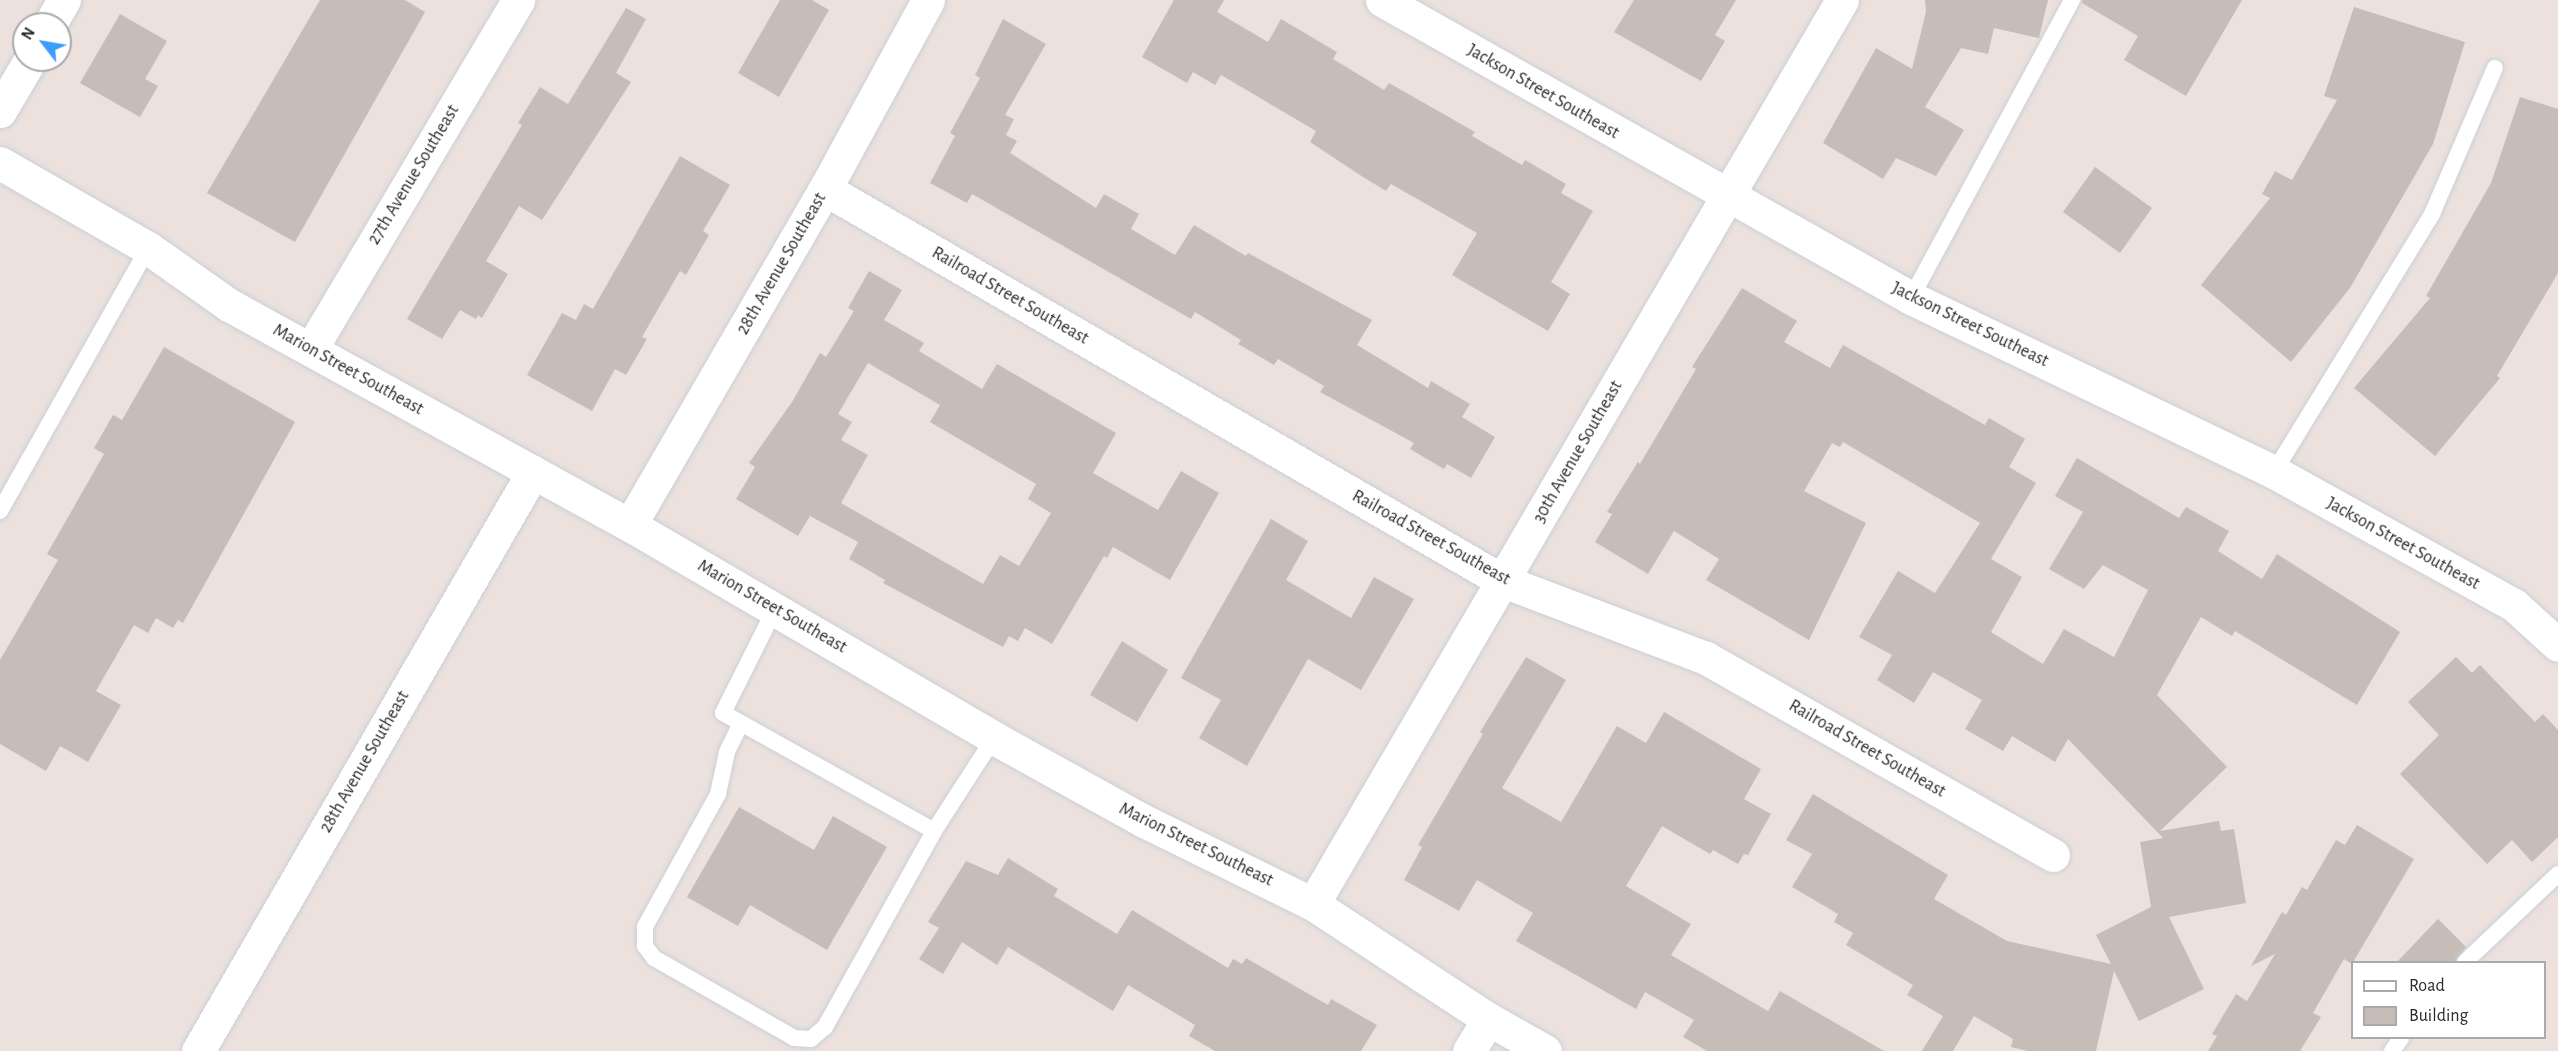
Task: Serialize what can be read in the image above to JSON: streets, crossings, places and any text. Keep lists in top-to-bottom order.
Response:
{
  "streets": {
    "street": [
      "Jackson Street Southeast",
      "27th Avenue Southeast",
      "28th Avenue Southeast",
      "Railroad Street Southeast",
      "Marion Street Southeast",
      "30th Avenue Southeast"
    ]
  },
  "crossings": [
    ["Jackson Street Southeast", "30th Avenue Southeast"],
    ["27th Avenue Southeast", "Marion Street Southeast"],
    ["28th Avenue Southeast", "Railroad Street Southeast"],
    ["28th Avenue Southeast", "Marion Street Southeast"],
    ["Railroad Street Southeast", "30th Avenue Southeast"],
    ["Marion Street Southeast", "30th Avenue Southeast"]
  ],
  "legend": ["Road", "Building"],
  "north": "top left"
}
